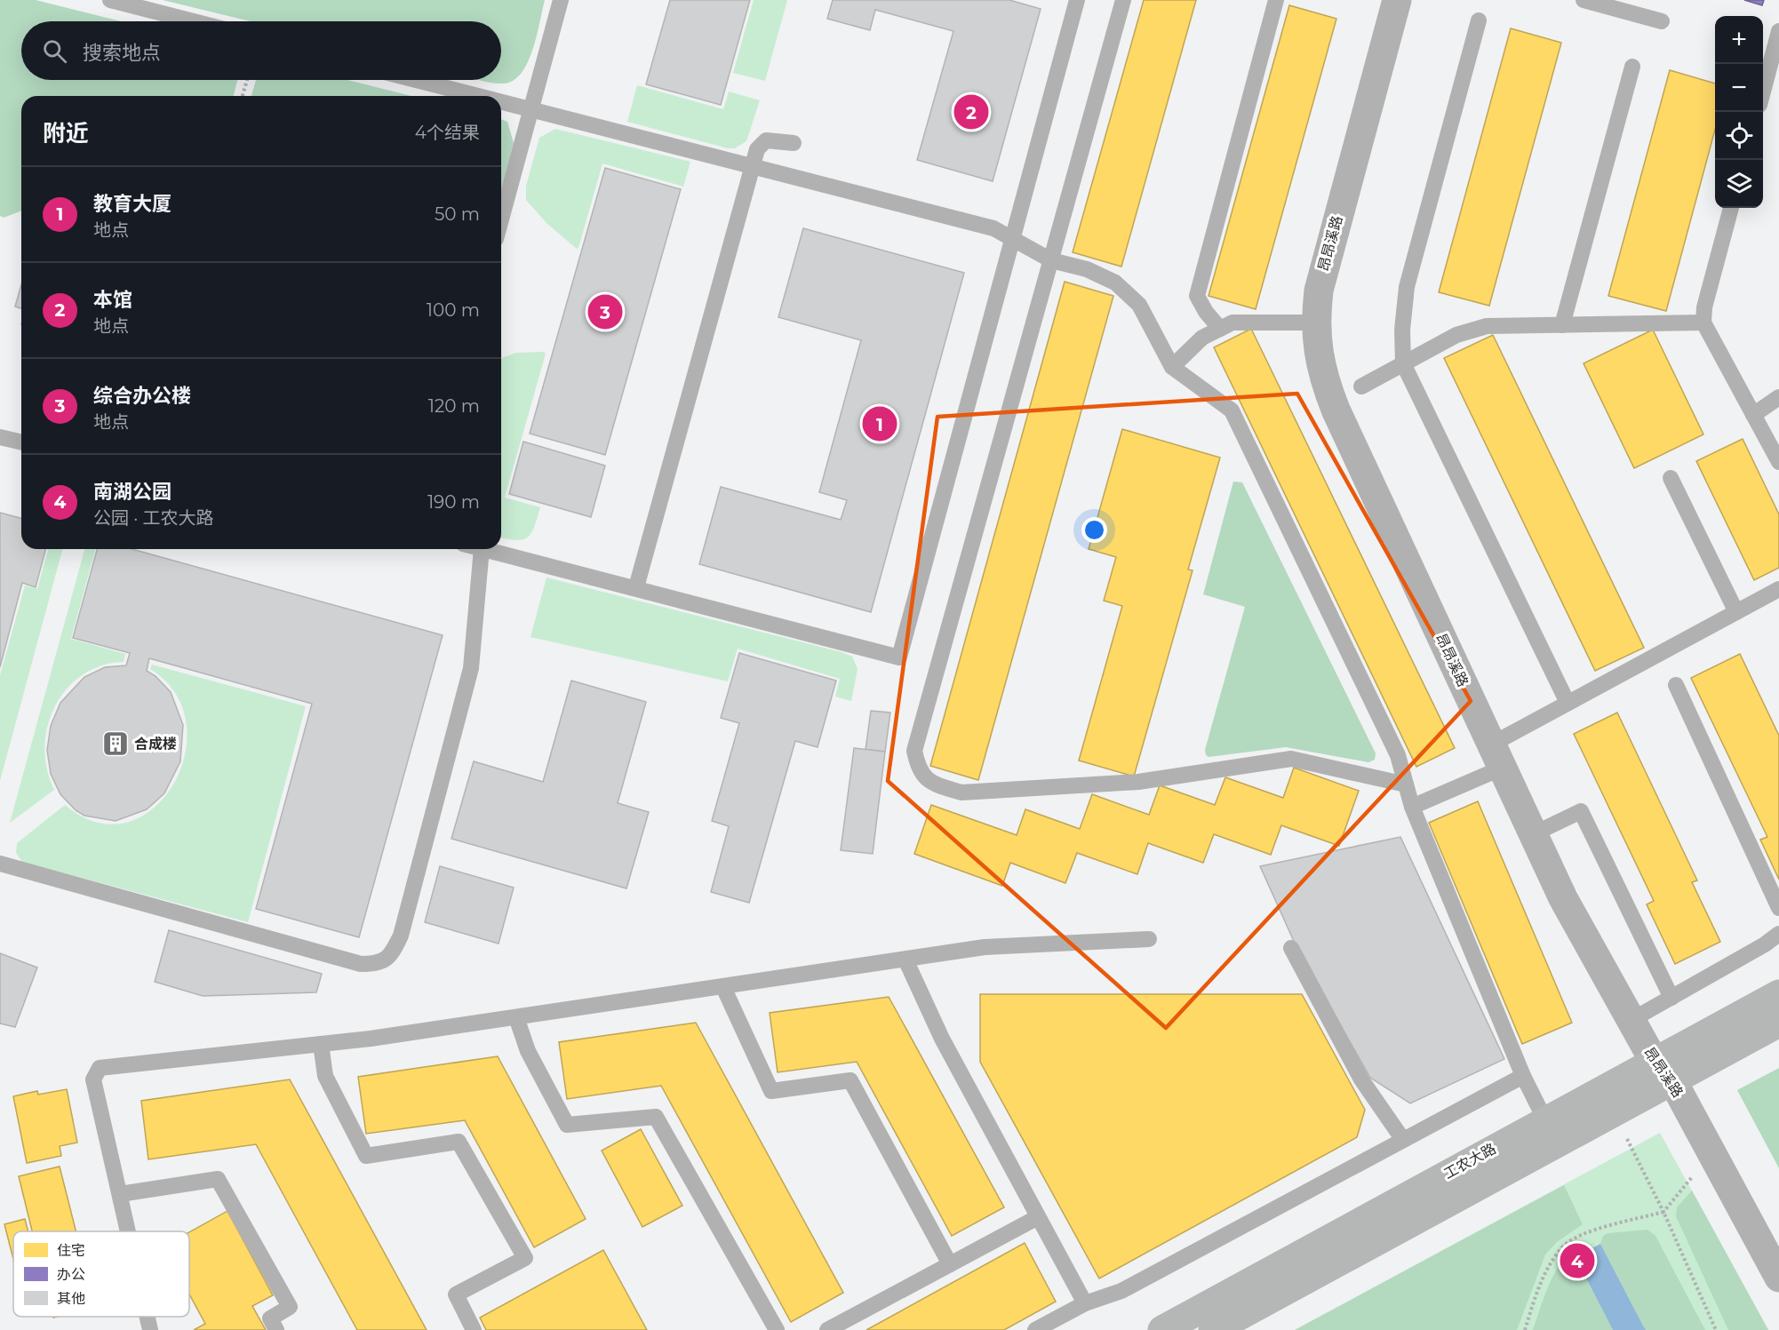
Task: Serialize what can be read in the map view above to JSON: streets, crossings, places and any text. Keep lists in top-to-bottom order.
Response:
{
  "streets": {
    "main road": ["工农大路"],
    "street": ["昂昂溪路"]
  },
  "crossings": [
    ["昂昂溪路", "工农大路"]
  ],
  "places": {
    "building": ["合成楼"]
  },
  "legend": ["住宅", "办公", "其他"],
  "page": {
    "map_buttons": ["+", "−"],
    "search": "搜索地点",
    "pins": [
      "2",
      "3",
      "1",
      "4"
    ],
    "heading": ["附近", "4个结果"],
    "list": [
      {
        "mark": "1",
        "name": "教育大厦",
        "note": "地点",
        "value": "50 m"
      },
      {
        "mark": "2",
        "name": "本馆",
        "note": "地点",
        "value": "100 m"
      },
      {
        "mark": "3",
        "name": "综合办公楼",
        "note": "地点",
        "value": "120 m"
      },
      {
        "mark": "4",
        "name": "南湖公园",
        "note": "公园 · 工农大路",
        "value": "190 m"
      }
    ]
  }
}
